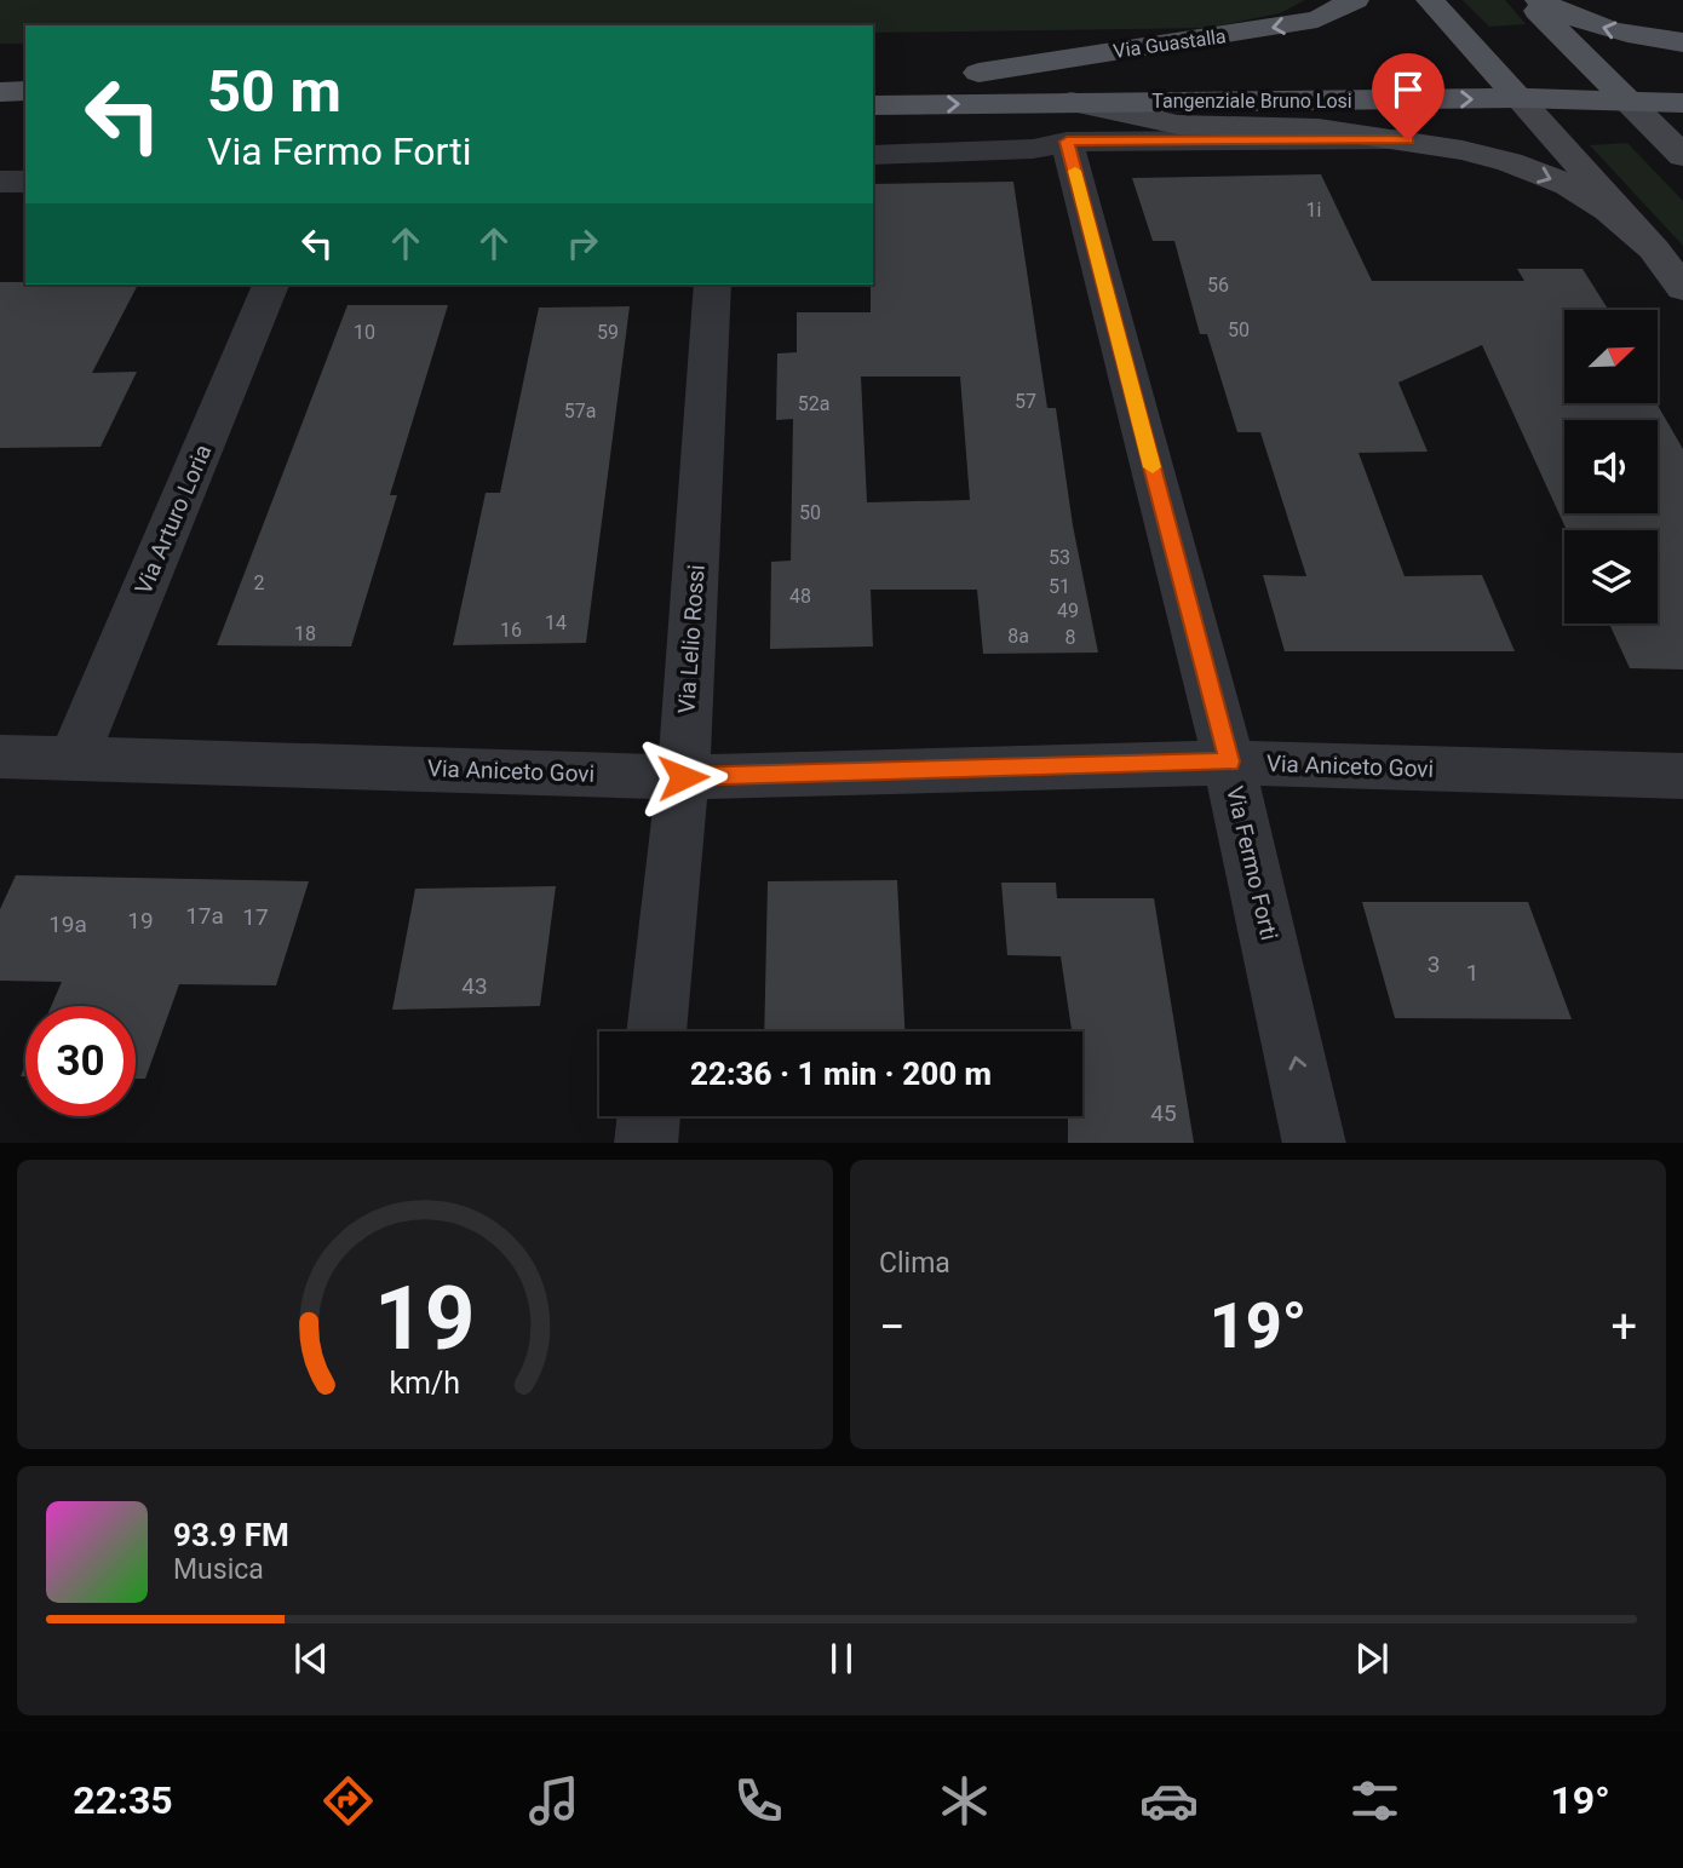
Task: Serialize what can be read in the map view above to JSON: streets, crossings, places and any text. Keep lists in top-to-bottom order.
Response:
{
  "streets": {
    "main road": ["Via Guastalla", "Tangenziale Bruno Losi"],
    "street": [
      "Via Arturo Loria",
      "Via Lelio Rossi",
      "Via Aniceto Govi",
      "Via Fermo Forti"
    ]
  },
  "crossings": [
    ["Via Guastalla", "Tangenziale Bruno Losi"],
    ["Tangenziale Bruno Losi", "Via Fermo Forti"],
    ["Via Arturo Loria", "Via Aniceto Govi"],
    ["Via Lelio Rossi", "Via Aniceto Govi"],
    ["Via Aniceto Govi", "Via Fermo Forti"]
  ],
  "one_way": ["Via Guastalla", "Via Fermo Forti"],
  "house_numbers": [
    "1i",
    "56",
    "50",
    "10",
    "59",
    "57",
    "52a",
    "57a",
    "50",
    "53",
    "2",
    "51",
    "48",
    "49",
    "14",
    "16",
    "18",
    "8a",
    "8",
    "17a",
    "17",
    "19",
    "19a",
    "3",
    "1",
    "43",
    "45"
  ],
  "north": "top right",
  "page": {
    "turn": ["50 m", "Via Fermo Forti"],
    "limit": "30",
    "trip": "22:36 · 1 min · 200 m",
    "tile": "Clima",
    "heat": ["−", "19°", "+"],
    "song": ["93.9 FM", "Musica"],
    "tabs": ["22:35", "19°"],
    "gauge": ["19", "km/h"]
  }
}
